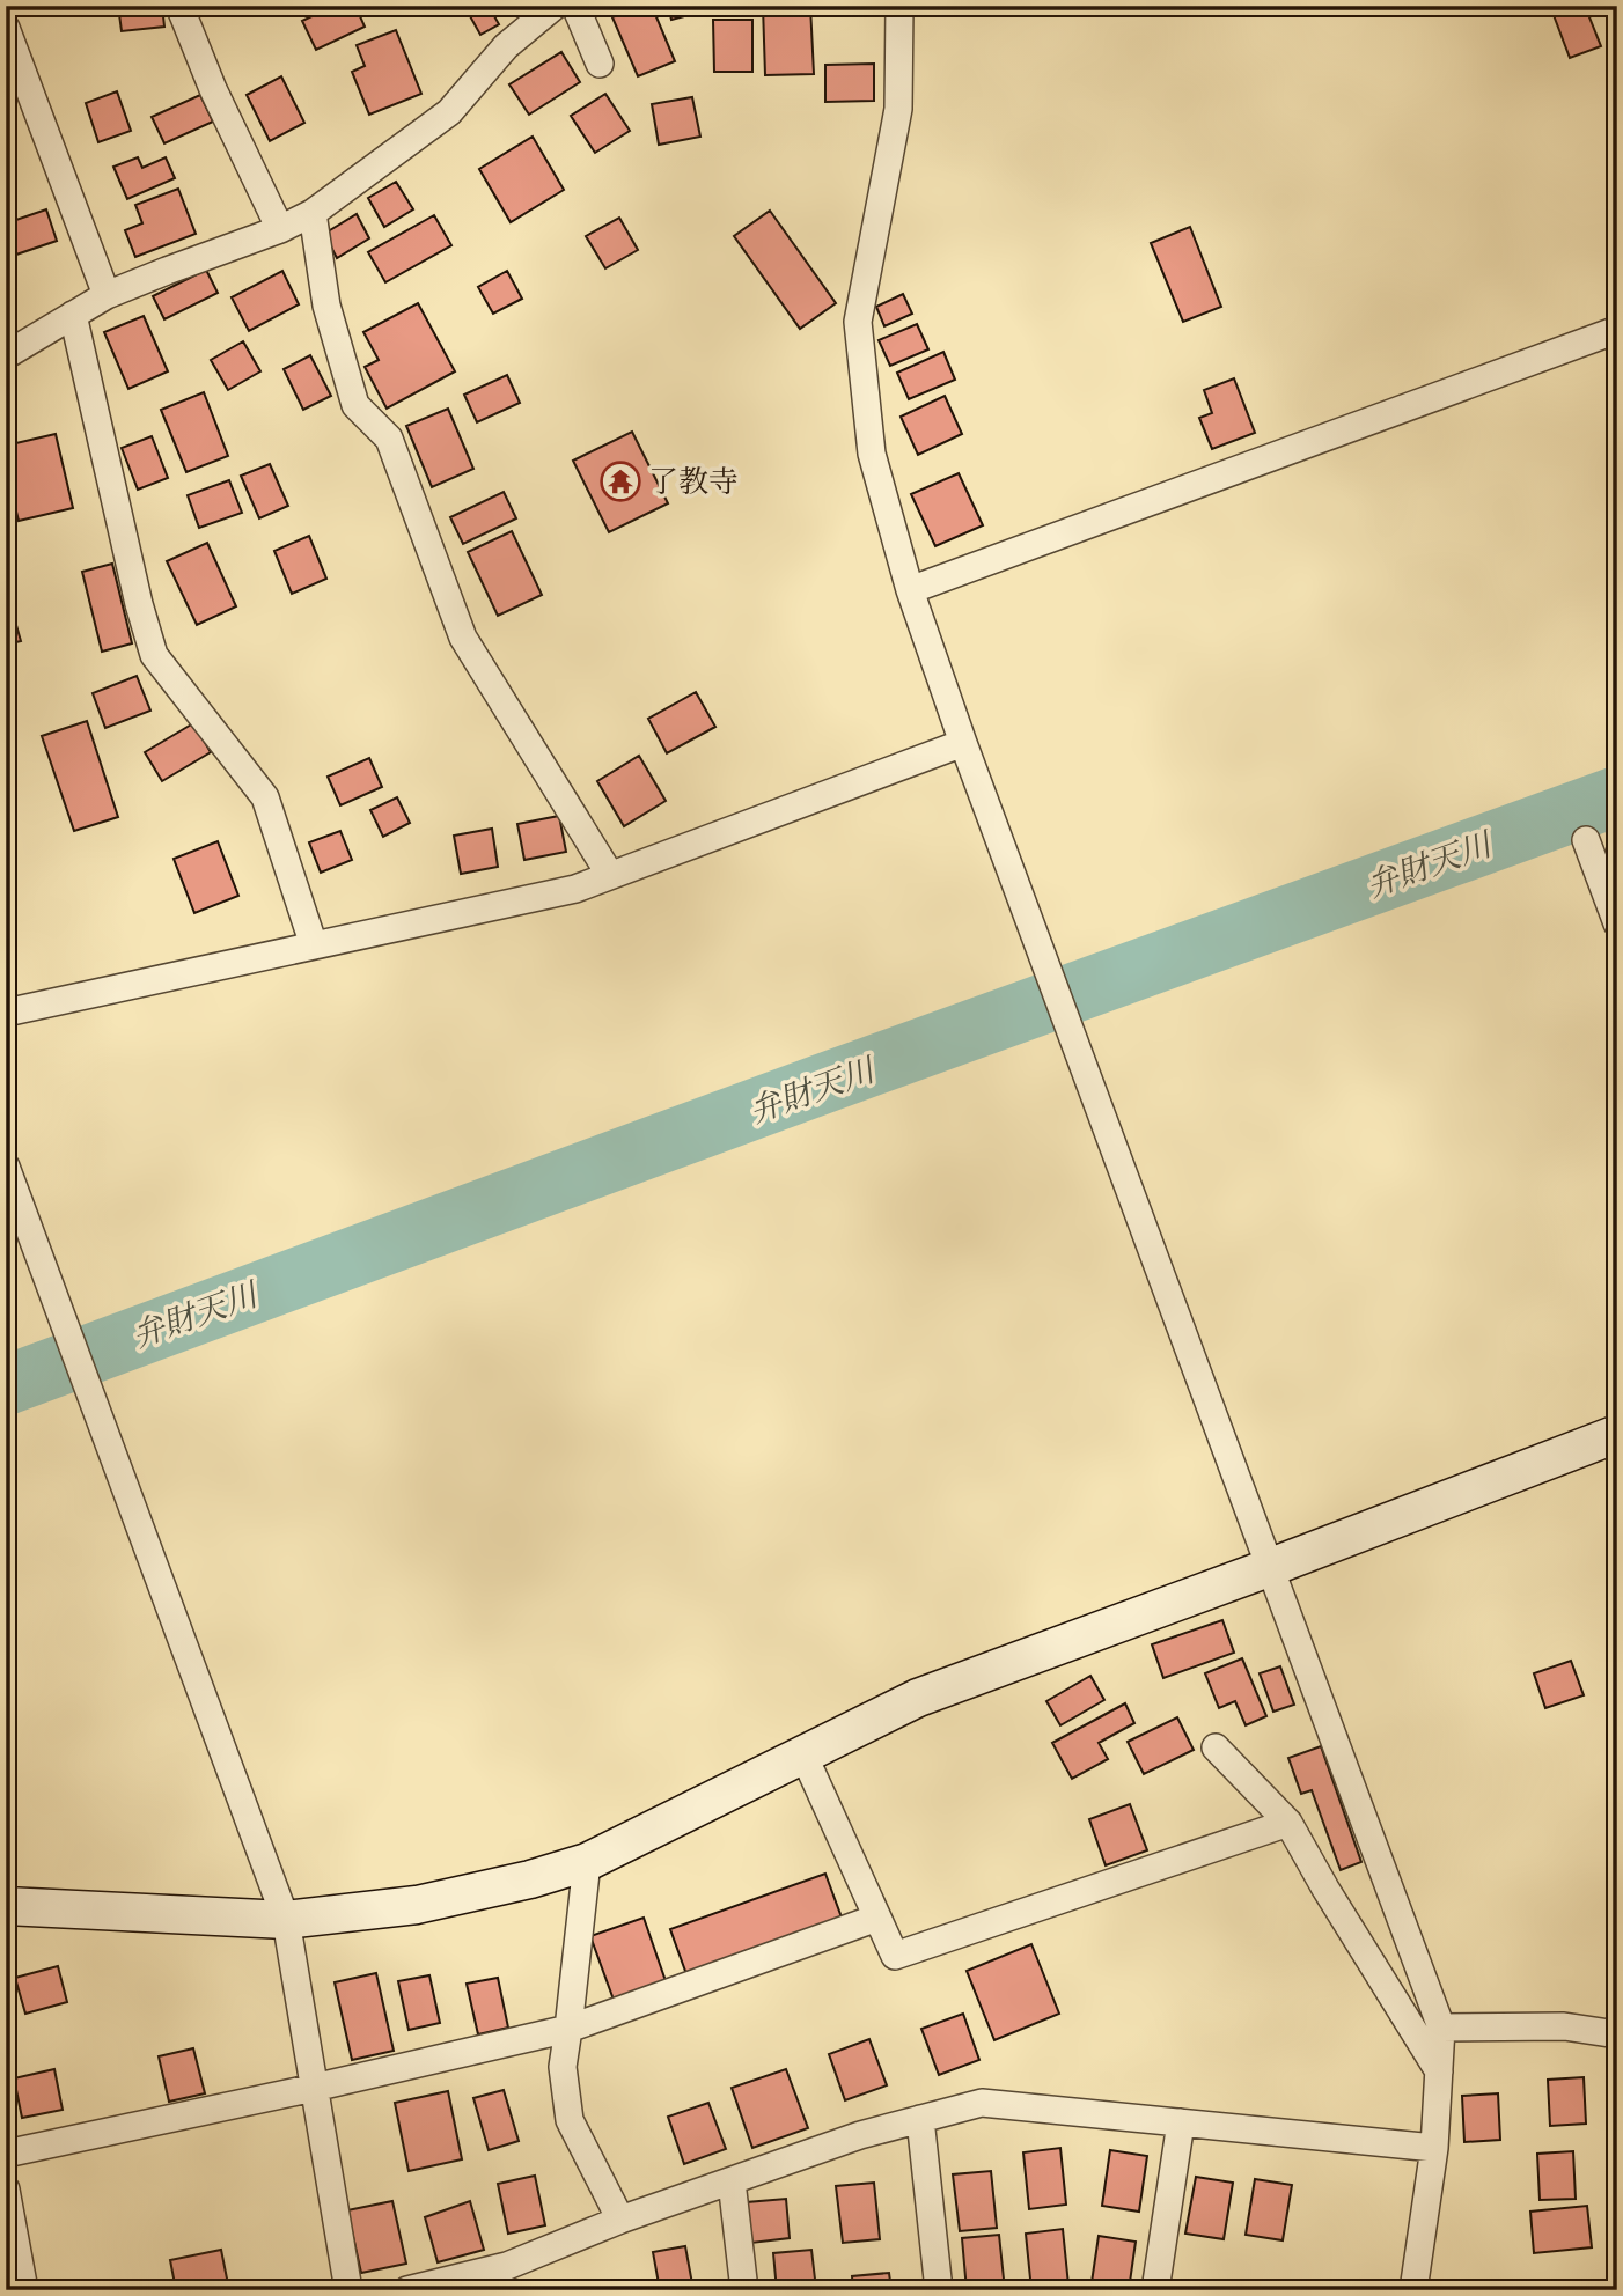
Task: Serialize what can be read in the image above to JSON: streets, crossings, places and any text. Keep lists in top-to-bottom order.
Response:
{
  "water": ["弁財天川"],
  "places": {
    "temple": ["了教寺"]
  }
}
